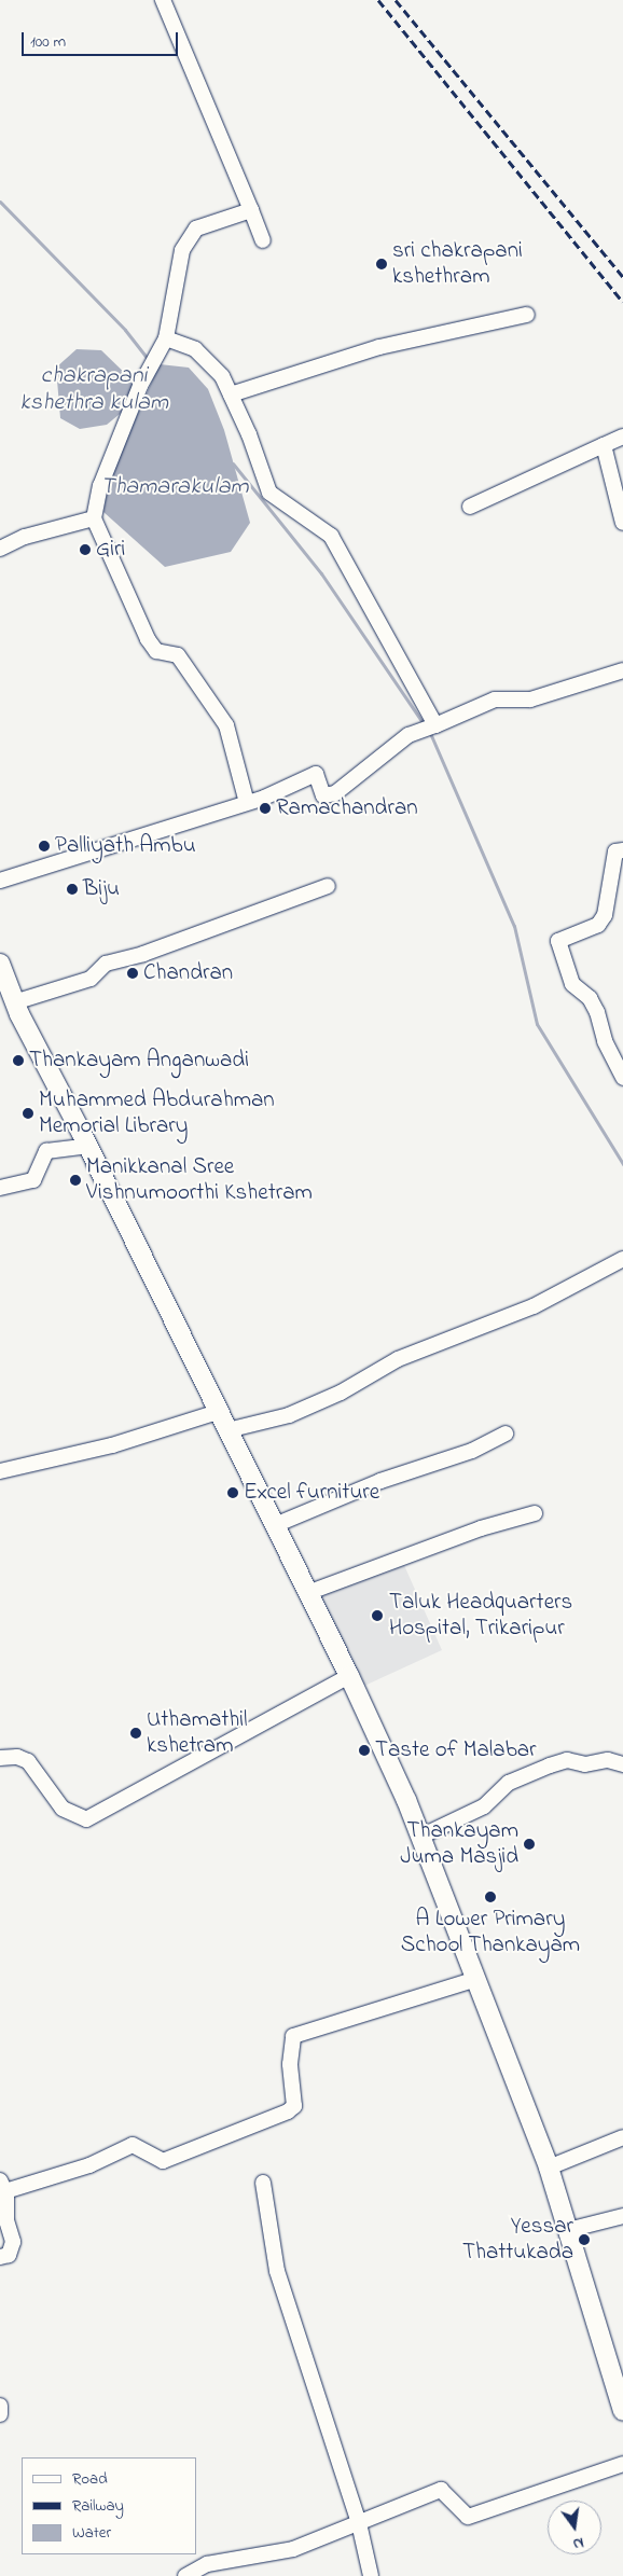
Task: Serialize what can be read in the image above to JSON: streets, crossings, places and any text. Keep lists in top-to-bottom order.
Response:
{
  "water": ["chakrapani kshethra kulam", "Thamarakulam"],
  "places": [
    "sri chakrapani kshethram",
    "Giri",
    "Ramachandran",
    "Palliyath Ambu",
    "Biju",
    "Chandran",
    "Thankayam Anganwadi",
    "Muhammed Abdurahman Memorial Library",
    "Manikkanal Sree Vishnumoorthi Kshetram",
    "Excel furniture",
    "Taluk Headquarters Hospital, Trikaripur",
    "Uthamathil kshetram",
    "Taste of Malabar",
    "Thankayam Juma Masjid",
    "A Lower Primary School Thankayam",
    "Yessar Thattukada"
  ],
  "legend": ["Road", "Railway", "Water"],
  "scale_bar": "100 m",
  "north": "bottom"
}
